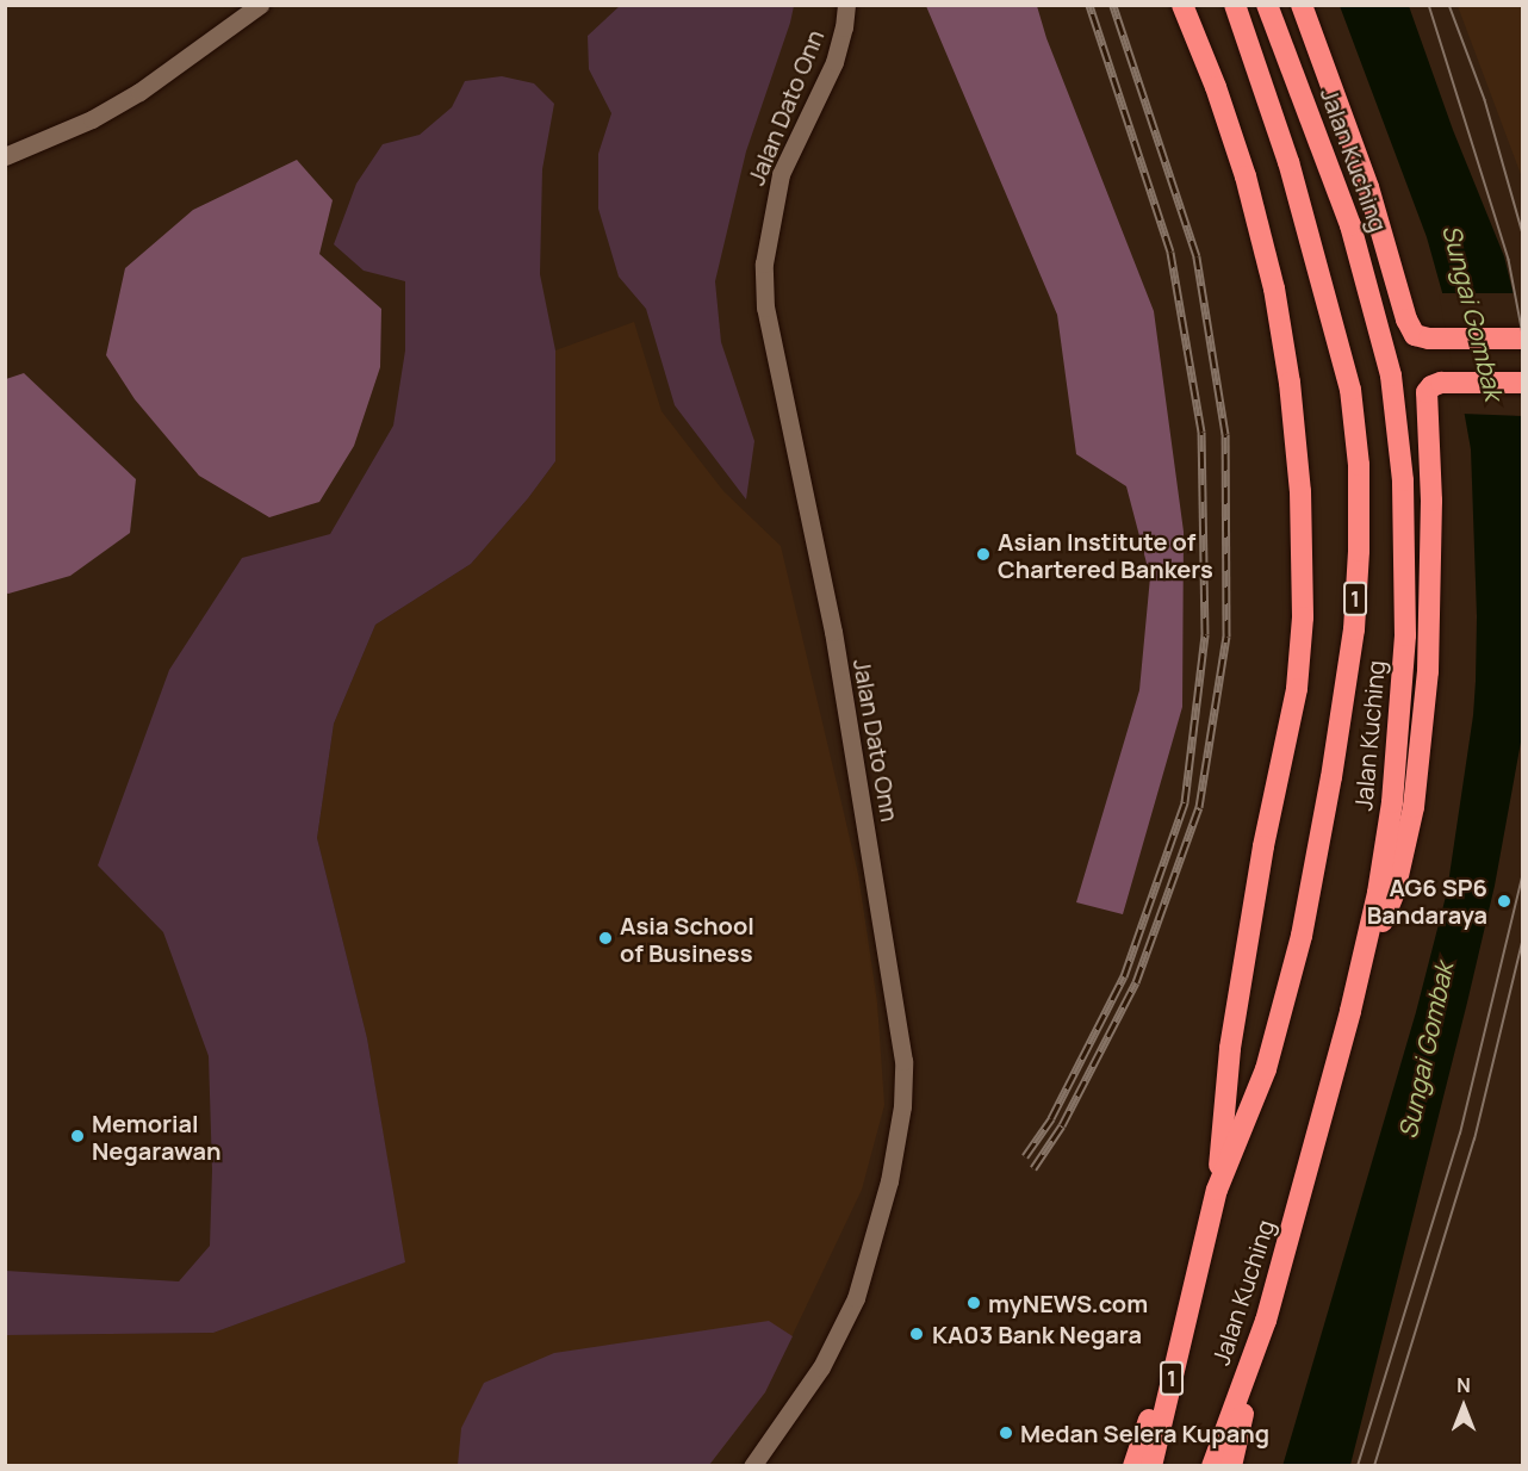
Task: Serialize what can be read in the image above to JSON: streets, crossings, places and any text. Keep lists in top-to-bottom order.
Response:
{
  "streets": {
    "highway": ["Jalan Kuching", "1"],
    "street": ["Jalan Dato Onn"]
  },
  "water": ["Sungai Gombak"],
  "places": [
    "Asian Institute of Chartered Bankers",
    "AG6 SP6 Bandaraya",
    "Asia School of Business",
    "Memorial Negarawan",
    "myNEWS.com",
    "KA03 Bank Negara",
    "Medan Selera Kupang"
  ],
  "north": "top"
}
